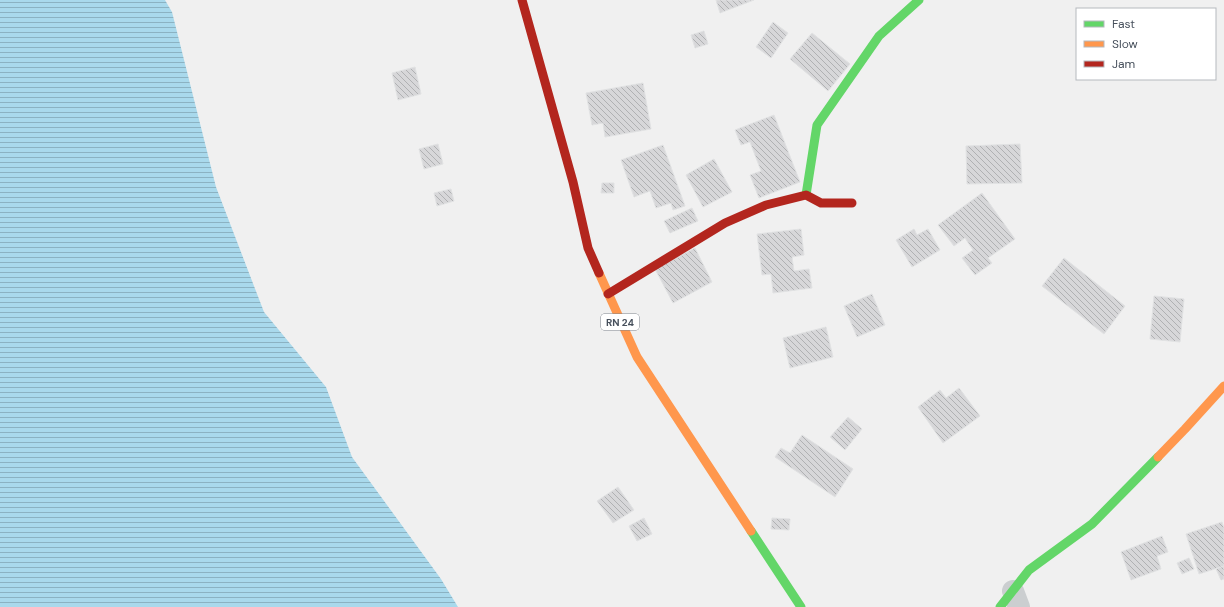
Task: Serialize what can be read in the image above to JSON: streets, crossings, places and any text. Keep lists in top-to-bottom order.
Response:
{
  "streets": {
    "street": ["RN 24"]
  },
  "legend": ["Fast", "Slow", "Jam"]
}
